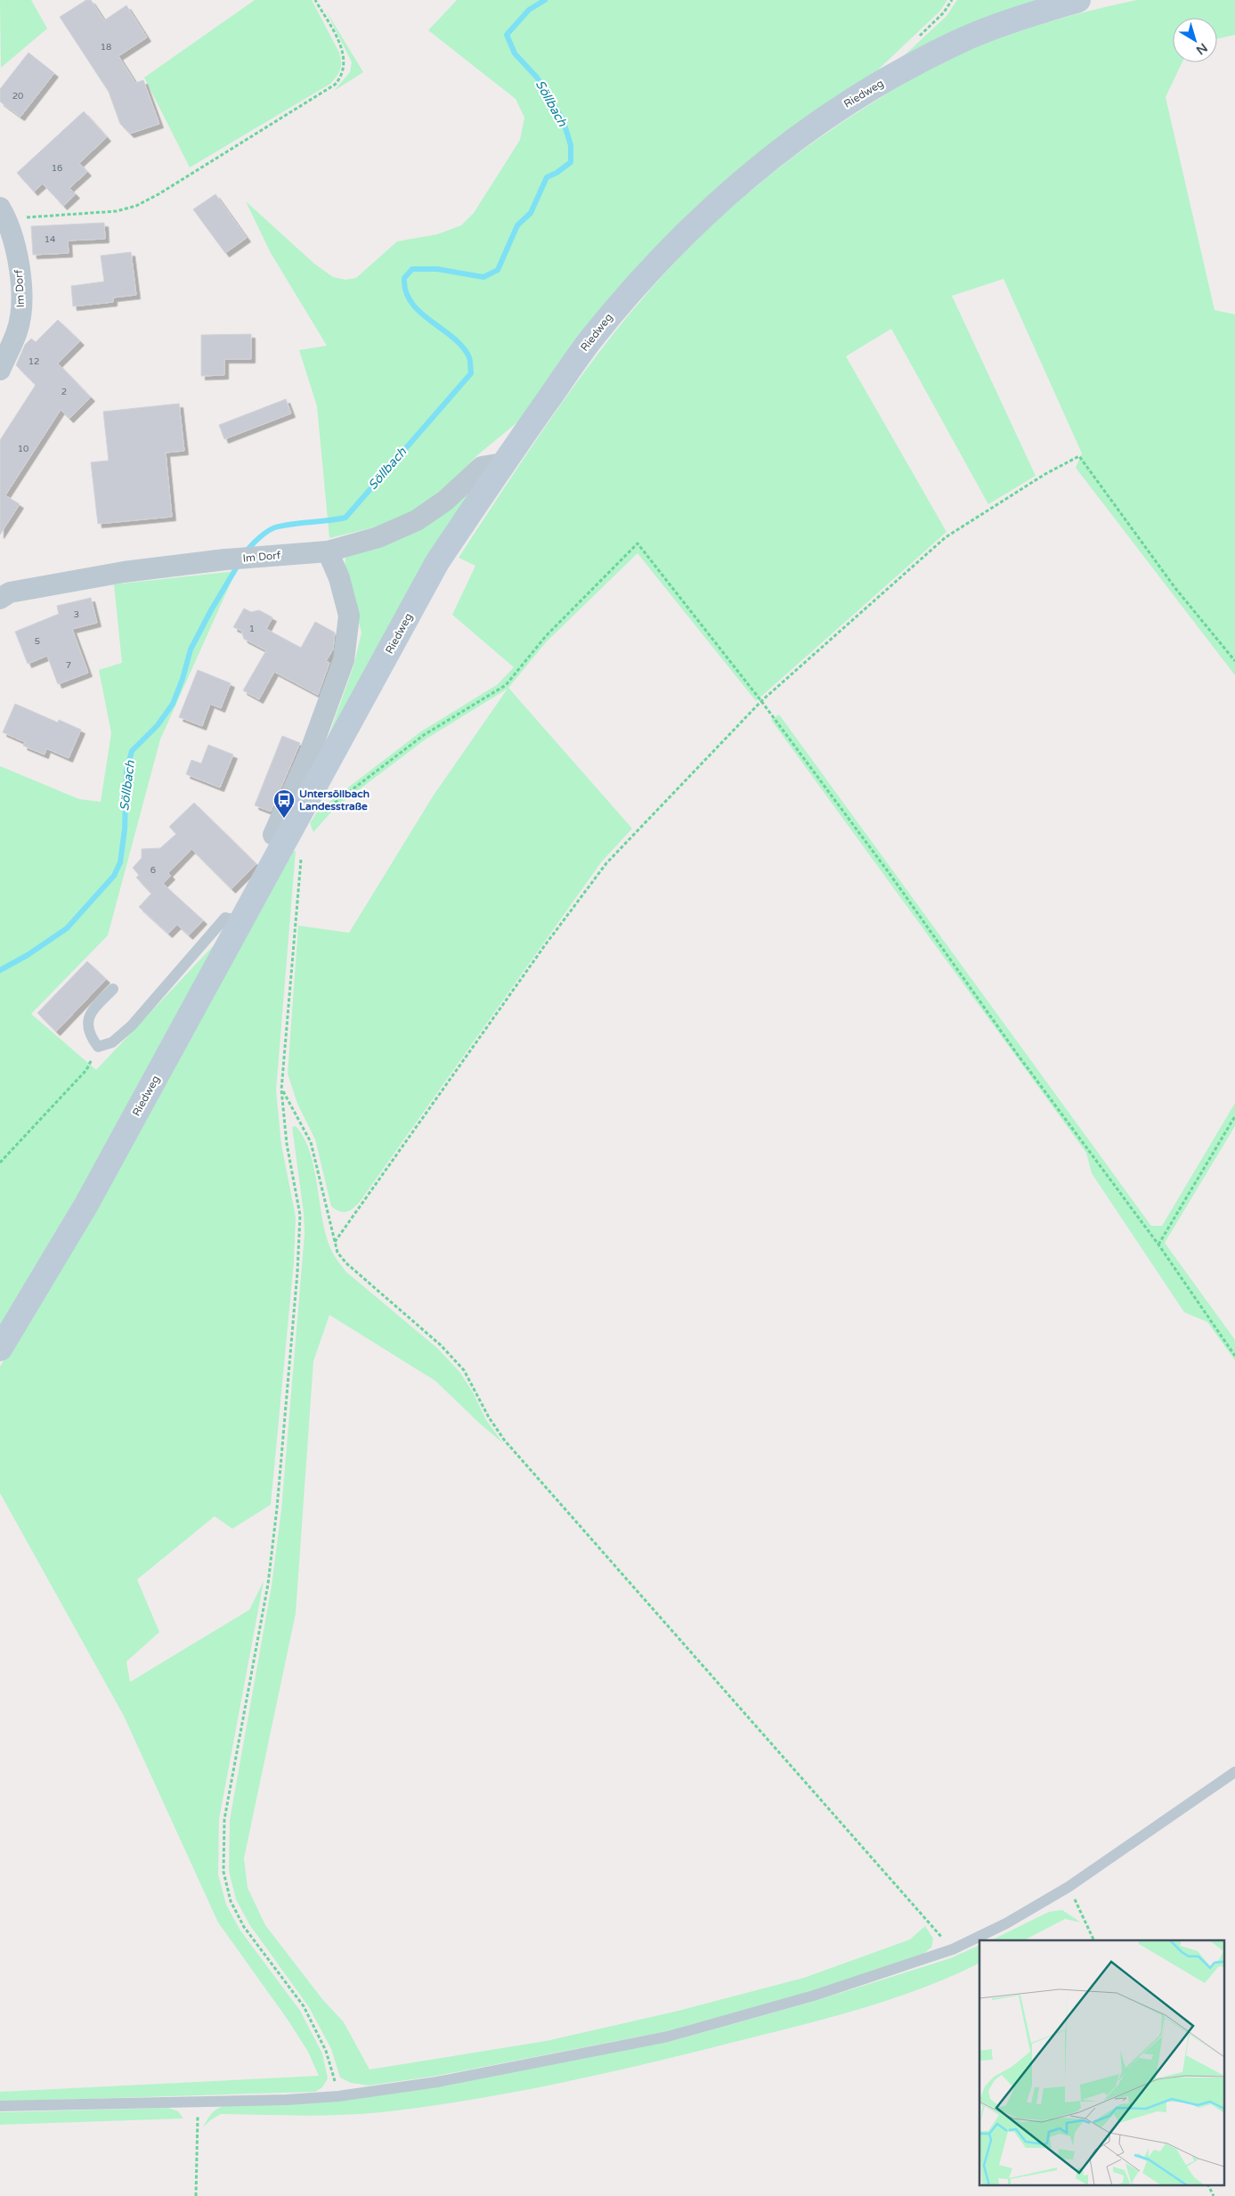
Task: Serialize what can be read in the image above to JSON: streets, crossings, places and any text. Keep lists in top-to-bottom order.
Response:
{
  "streets": {
    "main road": ["Riedweg"],
    "street": ["Im Dorf"]
  },
  "crossings": [
    ["Riedweg", "Im Dorf"]
  ],
  "water": ["Söllbach"],
  "places": {
    "bus stop": ["Untersöllbach Landesstraße"]
  },
  "house_numbers": [
    "18",
    "20",
    "16",
    "14",
    "12",
    "2",
    "10",
    "3",
    "1",
    "5",
    "7",
    "6"
  ],
  "north": "bottom right"
}
